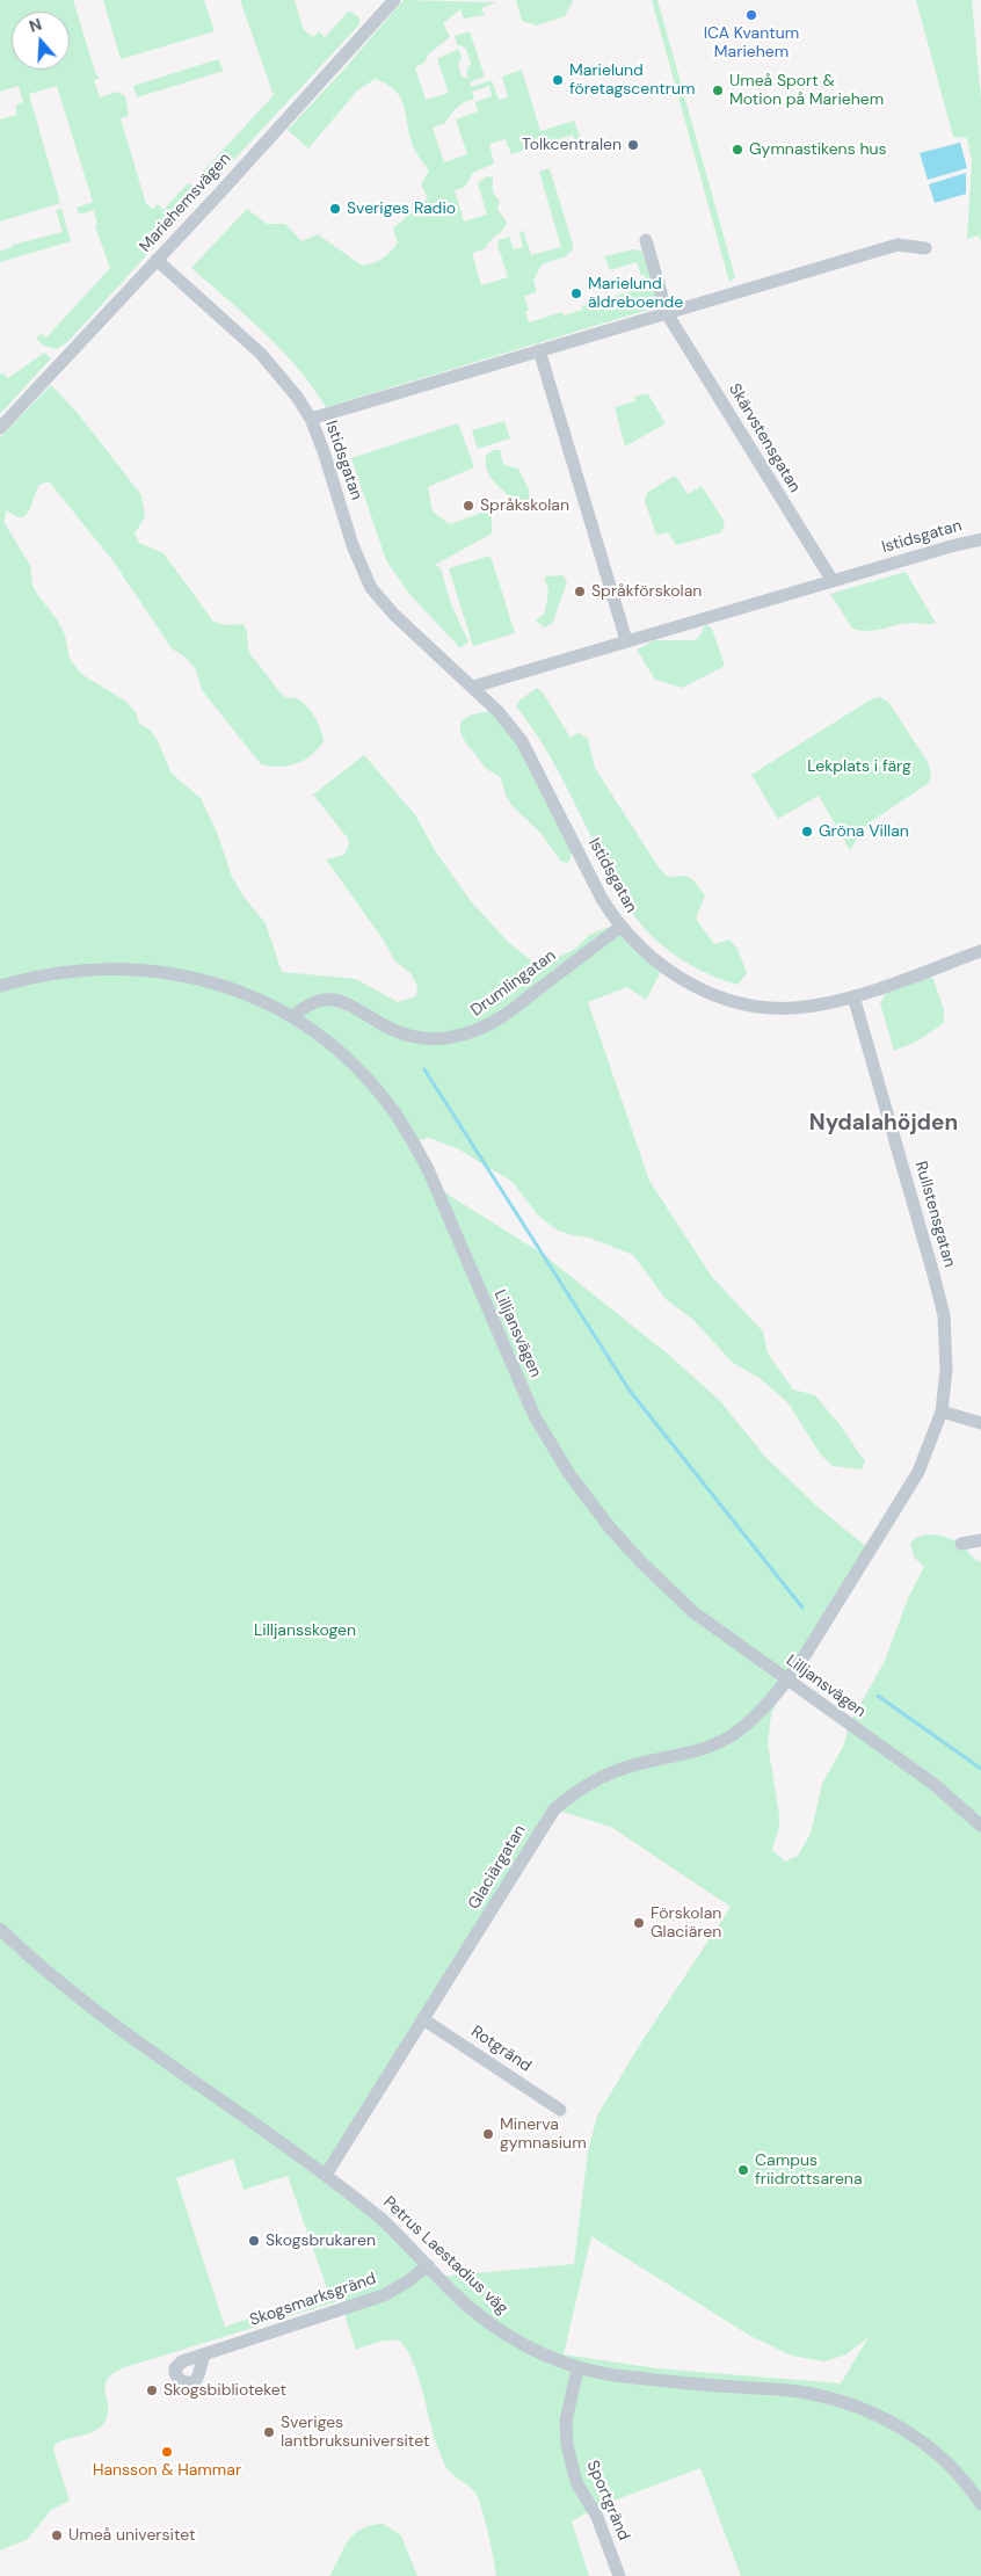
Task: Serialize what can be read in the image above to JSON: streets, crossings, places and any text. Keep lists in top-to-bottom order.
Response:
{
  "streets": {
    "street": [
      "Mariehemsvägen",
      "Skärvstensgatan",
      "Istidsgatan",
      "Drumlingatan",
      "Rullstensgatan",
      "Lilljansvägen",
      "Glaciärgatan",
      "Rotgränd",
      "Petrus Laestadius väg",
      "Skogsmarksgränd",
      "Sportgränd"
    ]
  },
  "crossings": [
    ["Mariehemsvägen", "Istidsgatan"],
    ["Skärvstensgatan", "Istidsgatan"],
    ["Istidsgatan", "Drumlingatan"],
    ["Istidsgatan", "Rullstensgatan"],
    ["Drumlingatan", "Lilljansvägen"],
    ["Rullstensgatan", "Lilljansvägen"],
    ["Rullstensgatan", "Glaciärgatan"],
    ["Lilljansvägen", "Glaciärgatan"],
    ["Glaciärgatan", "Rotgränd"],
    ["Glaciärgatan", "Petrus Laestadius väg"],
    ["Petrus Laestadius väg", "Skogsmarksgränd"],
    ["Petrus Laestadius väg", "Sportgränd"]
  ],
  "districts": ["Nydalahöjden"],
  "parks": ["Lekplats i färg", "Lilljansskogen"],
  "places": [
    "ICA Kvantum Mariehem",
    "Marielund företagscentrum",
    "Umeå Sport & Motion på Mariehem",
    "Tolkcentralen",
    "Gymnastikens hus",
    "Sveriges Radio",
    "Marielund äldreboende",
    "Språkskolan",
    "Språkförskolan",
    "Gröna Villan",
    "Förskolan Glaciären",
    "Minerva gymnasium",
    "Campus friidrottsarena",
    "Skogsbrukaren",
    "Skogsbiblioteket",
    "Sveriges lantbruksuniversitet",
    "Hansson & Hammar",
    "Umeå universitet"
  ],
  "north": "top"
}
